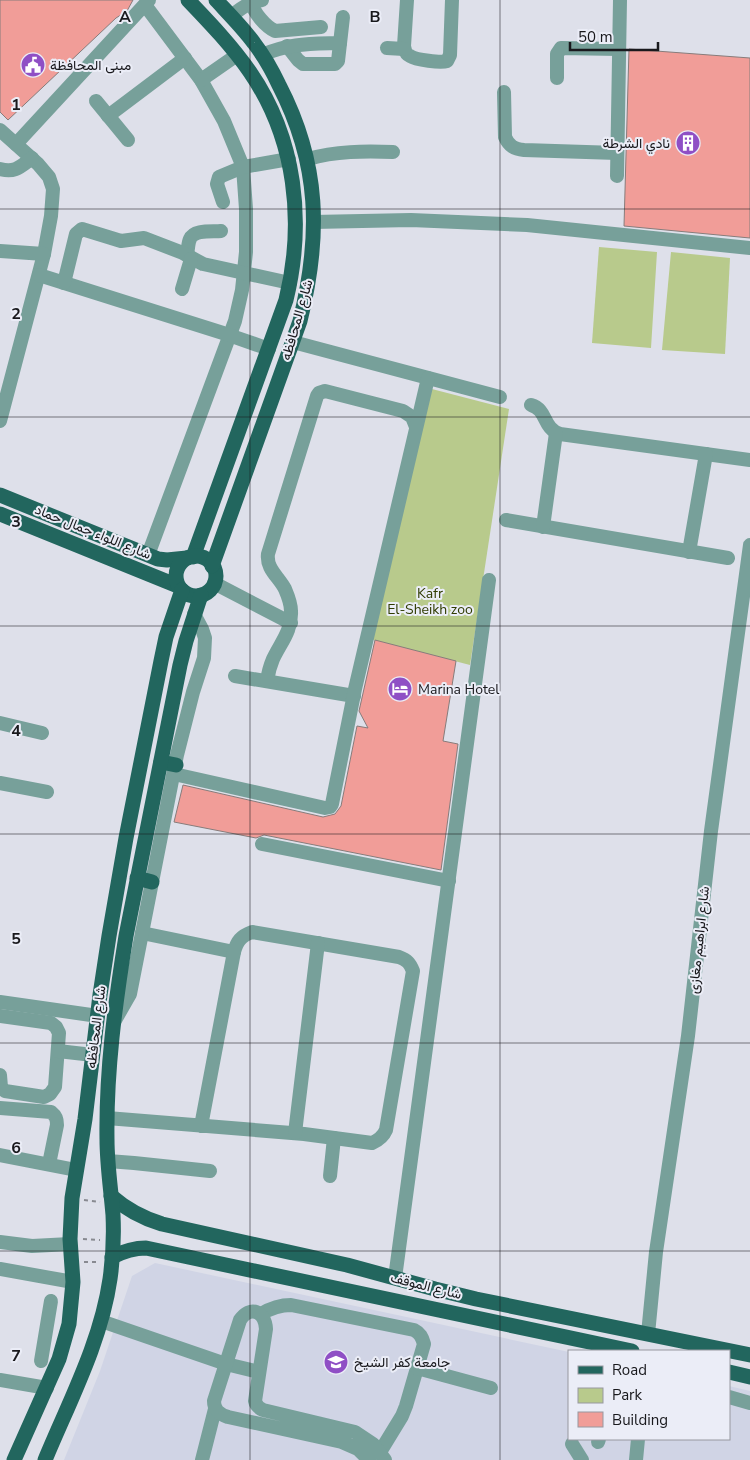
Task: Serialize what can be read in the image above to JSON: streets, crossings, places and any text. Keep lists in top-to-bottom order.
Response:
{
  "streets": {
    "main road": ["شارع المحافظه", "شارع اللواء جمال حماد", "شارع الموقف"],
    "street": ["شارع ابراهيم مغازى"]
  },
  "crossings": [
    ["شارع المحافظه", "شارع اللواء جمال حماد"],
    ["شارع المحافظه", "شارع الموقف"],
    ["شارع ابراهيم مغازى", "شارع الموقف"]
  ],
  "parks": ["Kafr El-Sheikh zoo"],
  "places": {
    "public building": ["مبنى المحافظة"],
    "building": ["نادي الشرطة"],
    "hotel": ["Marina Hotel"],
    "school or university": ["جامعة كفر الشيخ"]
  },
  "legend": ["Road", "Park", "Building"],
  "scale_bar": "50 m",
  "grid": {
    "columns": ["A", "B"],
    "rows": [
      "1",
      "2",
      "3",
      "4",
      "5",
      "6",
      "7"
    ]
  }
}
